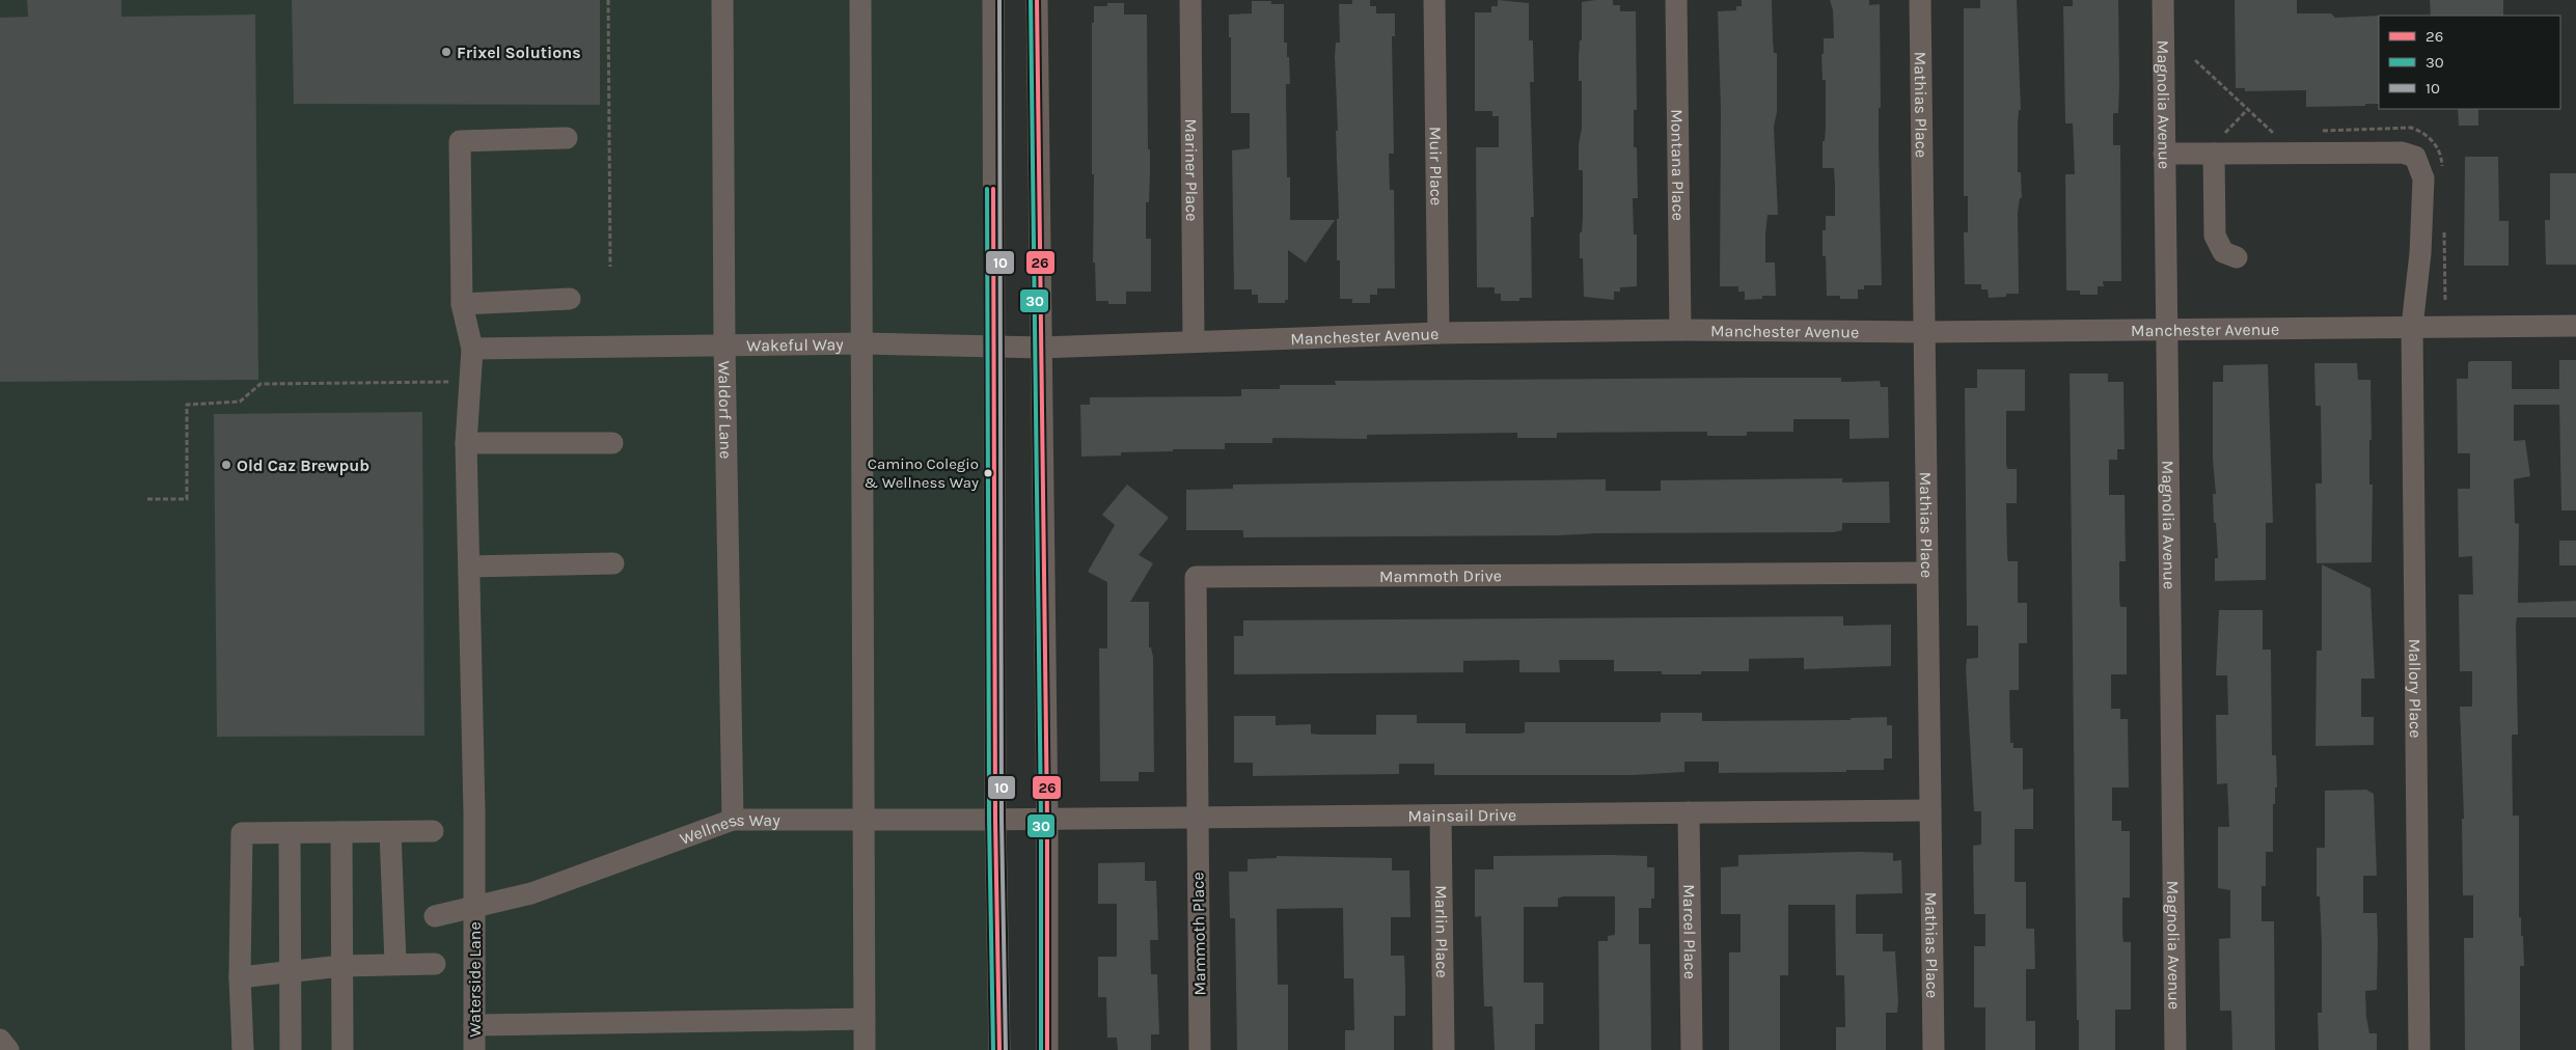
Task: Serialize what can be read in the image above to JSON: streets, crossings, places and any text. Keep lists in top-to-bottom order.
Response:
{
  "streets": {
    "street": [
      "Mathias Place",
      "Magnolia Avenue",
      "Montana Place",
      "Muir Place",
      "Mariner Place",
      "Manchester Avenue",
      "Wakeful Way",
      "Waldorf Lane",
      "Mammoth Drive",
      "Mallory Place",
      "Mainsail Drive",
      "Wellness Way",
      "Marcel Place",
      "Marlin Place",
      "Mammoth Place",
      "Waterside Lane"
    ]
  },
  "crossings": [
    ["Mathias Place", "Manchester Avenue"],
    ["Mathias Place", "Mammoth Drive"],
    ["Mathias Place", "Mainsail Drive"],
    ["Magnolia Avenue", "Manchester Avenue"],
    ["Magnolia Avenue", "Mallory Place"],
    ["Montana Place", "Manchester Avenue"],
    ["Muir Place", "Manchester Avenue"],
    ["Mariner Place", "Manchester Avenue"],
    ["Manchester Avenue", "Wakeful Way"],
    ["Manchester Avenue", "Mallory Place"],
    ["Wakeful Way", "Waldorf Lane"],
    ["Wakeful Way", "Waterside Lane"],
    ["Waldorf Lane", "Wellness Way"],
    ["Mammoth Drive", "Mainsail Drive"],
    ["Mammoth Drive", "Mammoth Place"],
    ["Mainsail Drive", "Wellness Way"],
    ["Mainsail Drive", "Marcel Place"],
    ["Mainsail Drive", "Marlin Place"],
    ["Mainsail Drive", "Mammoth Place"],
    ["Wellness Way", "Waterside Lane"]
  ],
  "places": ["Frixel Solutions", "Old Caz Brewpub", "Camino Colegio & Wellness Way"],
  "lines": ["transit line 26", "transit line 30", "transit line 10"],
  "legend": ["26", "30", "10"]
}
